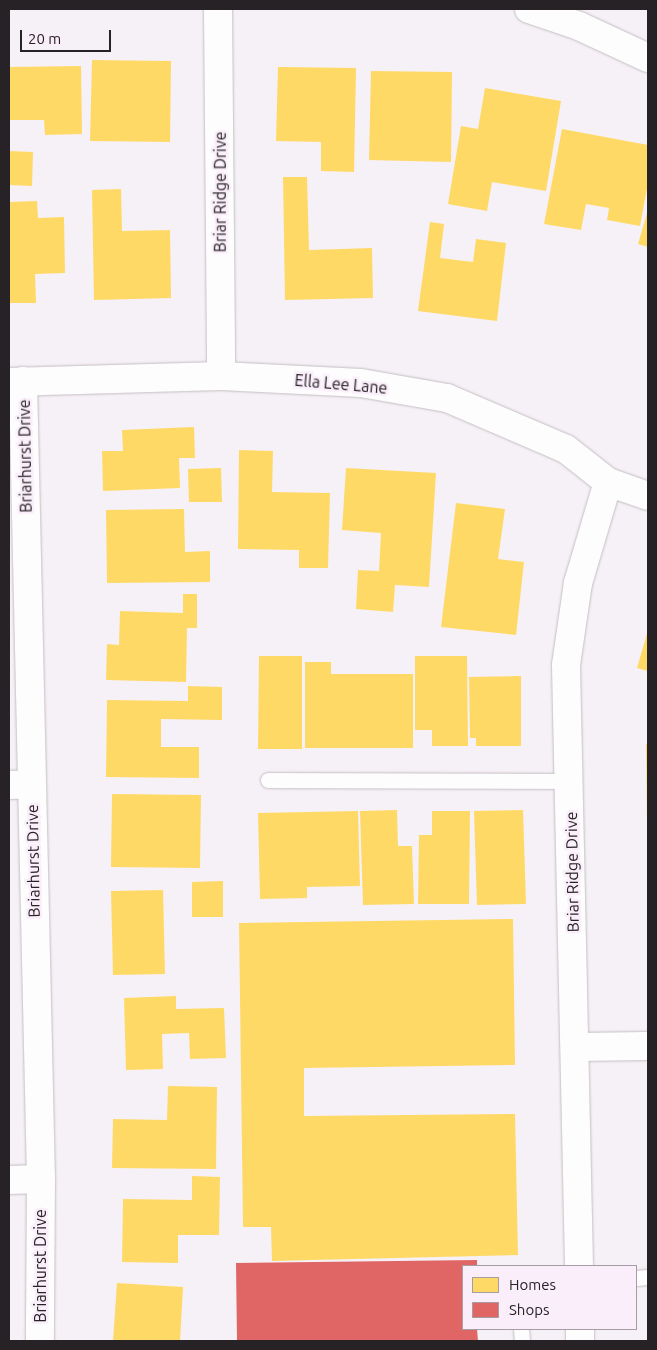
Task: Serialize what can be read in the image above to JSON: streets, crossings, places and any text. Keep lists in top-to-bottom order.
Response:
{
  "streets": {
    "street": ["Briar Ridge Drive", "Ella Lee Lane", "Briarhurst Drive"]
  },
  "crossings": [
    ["Briar Ridge Drive", "Ella Lee Lane"],
    ["Ella Lee Lane", "Briarhurst Drive"]
  ],
  "legend": ["Homes", "Shops"],
  "scale_bar": "20 m"
}
